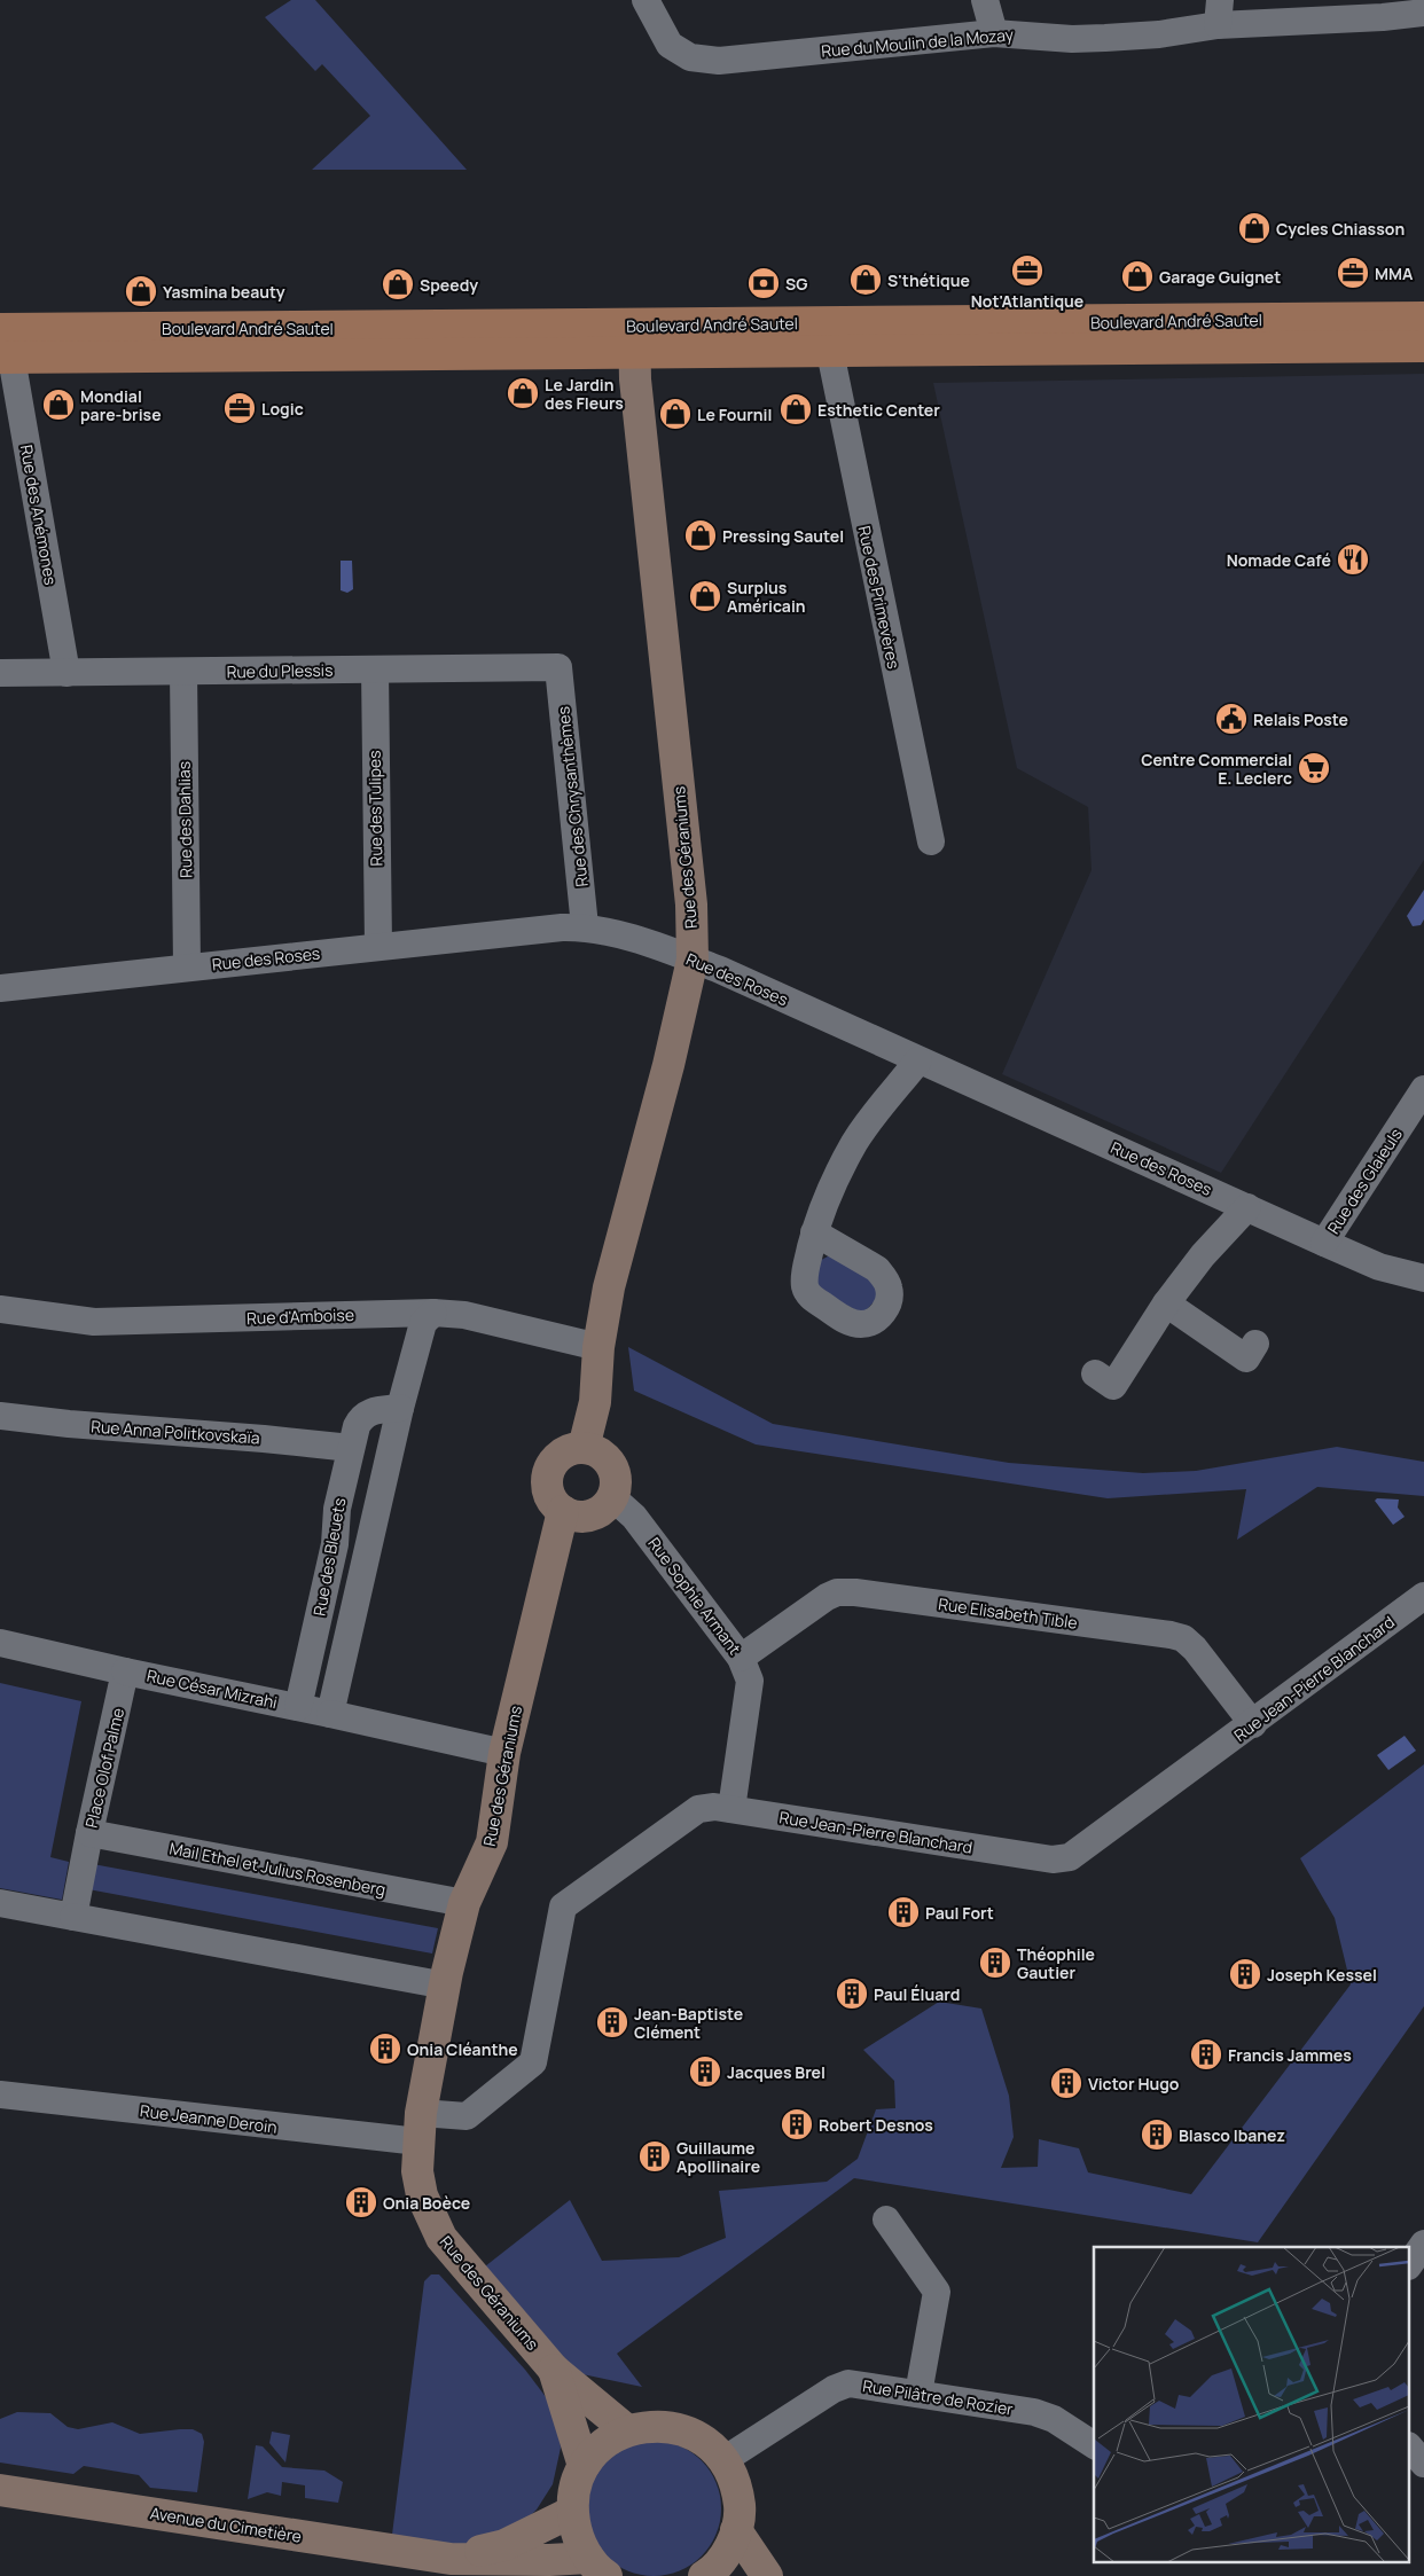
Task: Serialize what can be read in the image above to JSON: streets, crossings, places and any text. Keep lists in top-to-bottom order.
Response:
{
  "streets": {
    "main road": ["Boulevard André Sautel"],
    "street": [
      "Rue du Moulin de la Mozay",
      "Rue des Anémones",
      "Rue des Primevères",
      "Rue du Plessis",
      "Rue des Chrysanthèmes",
      "Rue des Tulipes",
      "Rue des Dahlias",
      "Rue des Géraniums",
      "Rue des Roses",
      "Rue des Glaieuls",
      "Rue d'Amboise",
      "Rue Anna Politkovskaïa",
      "Rue des Bleuets",
      "Rue Sophie Armant",
      "Rue Elisabeth Tible",
      "Rue Jean-Pierre Blanchard",
      "Rue César Mizrahi",
      "Place Olof Palme",
      "Mail Ethel et Julius Rosenberg",
      "Rue Jeanne Deroin",
      "Rue Pilâtre de Rozier",
      "Avenue du Cimetière"
    ]
  },
  "crossings": [
    ["Boulevard André Sautel", "Rue des Anémones"],
    ["Boulevard André Sautel", "Rue des Primevères"],
    ["Boulevard André Sautel", "Rue des Géraniums"],
    ["Rue des Anémones", "Rue du Plessis"],
    ["Rue du Plessis", "Rue des Chrysanthèmes"],
    ["Rue du Plessis", "Rue des Tulipes"],
    ["Rue du Plessis", "Rue des Dahlias"],
    ["Rue des Chrysanthèmes", "Rue des Roses"],
    ["Rue des Tulipes", "Rue des Roses"],
    ["Rue des Dahlias", "Rue des Roses"],
    ["Rue des Géraniums", "Rue des Roses"],
    ["Rue des Géraniums", "Rue d'Amboise"],
    ["Rue des Géraniums", "Rue Sophie Armant"],
    ["Rue des Géraniums", "Rue Jean-Pierre Blanchard"],
    ["Rue des Géraniums", "Mail Ethel et Julius Rosenberg"],
    ["Rue des Géraniums", "Rue Jeanne Deroin"],
    ["Rue des Roses", "Rue des Glaieuls"],
    ["Rue d'Amboise", "Rue des Bleuets"],
    ["Rue Anna Politkovskaïa", "Rue des Bleuets"],
    ["Rue des Bleuets", "Rue César Mizrahi"],
    ["Rue Sophie Armant", "Rue Elisabeth Tible"],
    ["Rue Sophie Armant", "Rue Jean-Pierre Blanchard"],
    ["Rue Elisabeth Tible", "Rue Jean-Pierre Blanchard"],
    ["Rue Jean-Pierre Blanchard", "Rue Jeanne Deroin"],
    ["Rue César Mizrahi", "Place Olof Palme"],
    ["Place Olof Palme", "Mail Ethel et Julius Rosenberg"]
  ],
  "places": {
    "shop": [
      "Cycles Chiasson",
      "Garage Guignet",
      "S'thétique",
      "Speedy",
      "Yasmina beauty",
      "Le Jardin des Fleurs",
      "Mondial pare-brise",
      "Esthetic Center",
      "Le Fournil",
      "Pressing Sautel",
      "Surplus Américain"
    ],
    "office": ["Not'Atlantique", "MMA", "Logic"],
    "bank": ["SG"],
    "restaurant": ["Nomade Café"],
    "public building": ["Relais Poste"],
    "supermarket": ["Centre Commercial E. Leclerc"],
    "building": [
      "Paul Fort",
      "Théophile Gautier",
      "Joseph Kessel",
      "Paul Éluard",
      "Jean-Baptiste Clément",
      "Onia Cléanthe",
      "Francis Jammes",
      "Jacques Brel",
      "Victor Hugo",
      "Robert Desnos",
      "Blasco Ibanez",
      "Guillaume Apollinaire",
      "Onia Boèce"
    ]
  }
}
